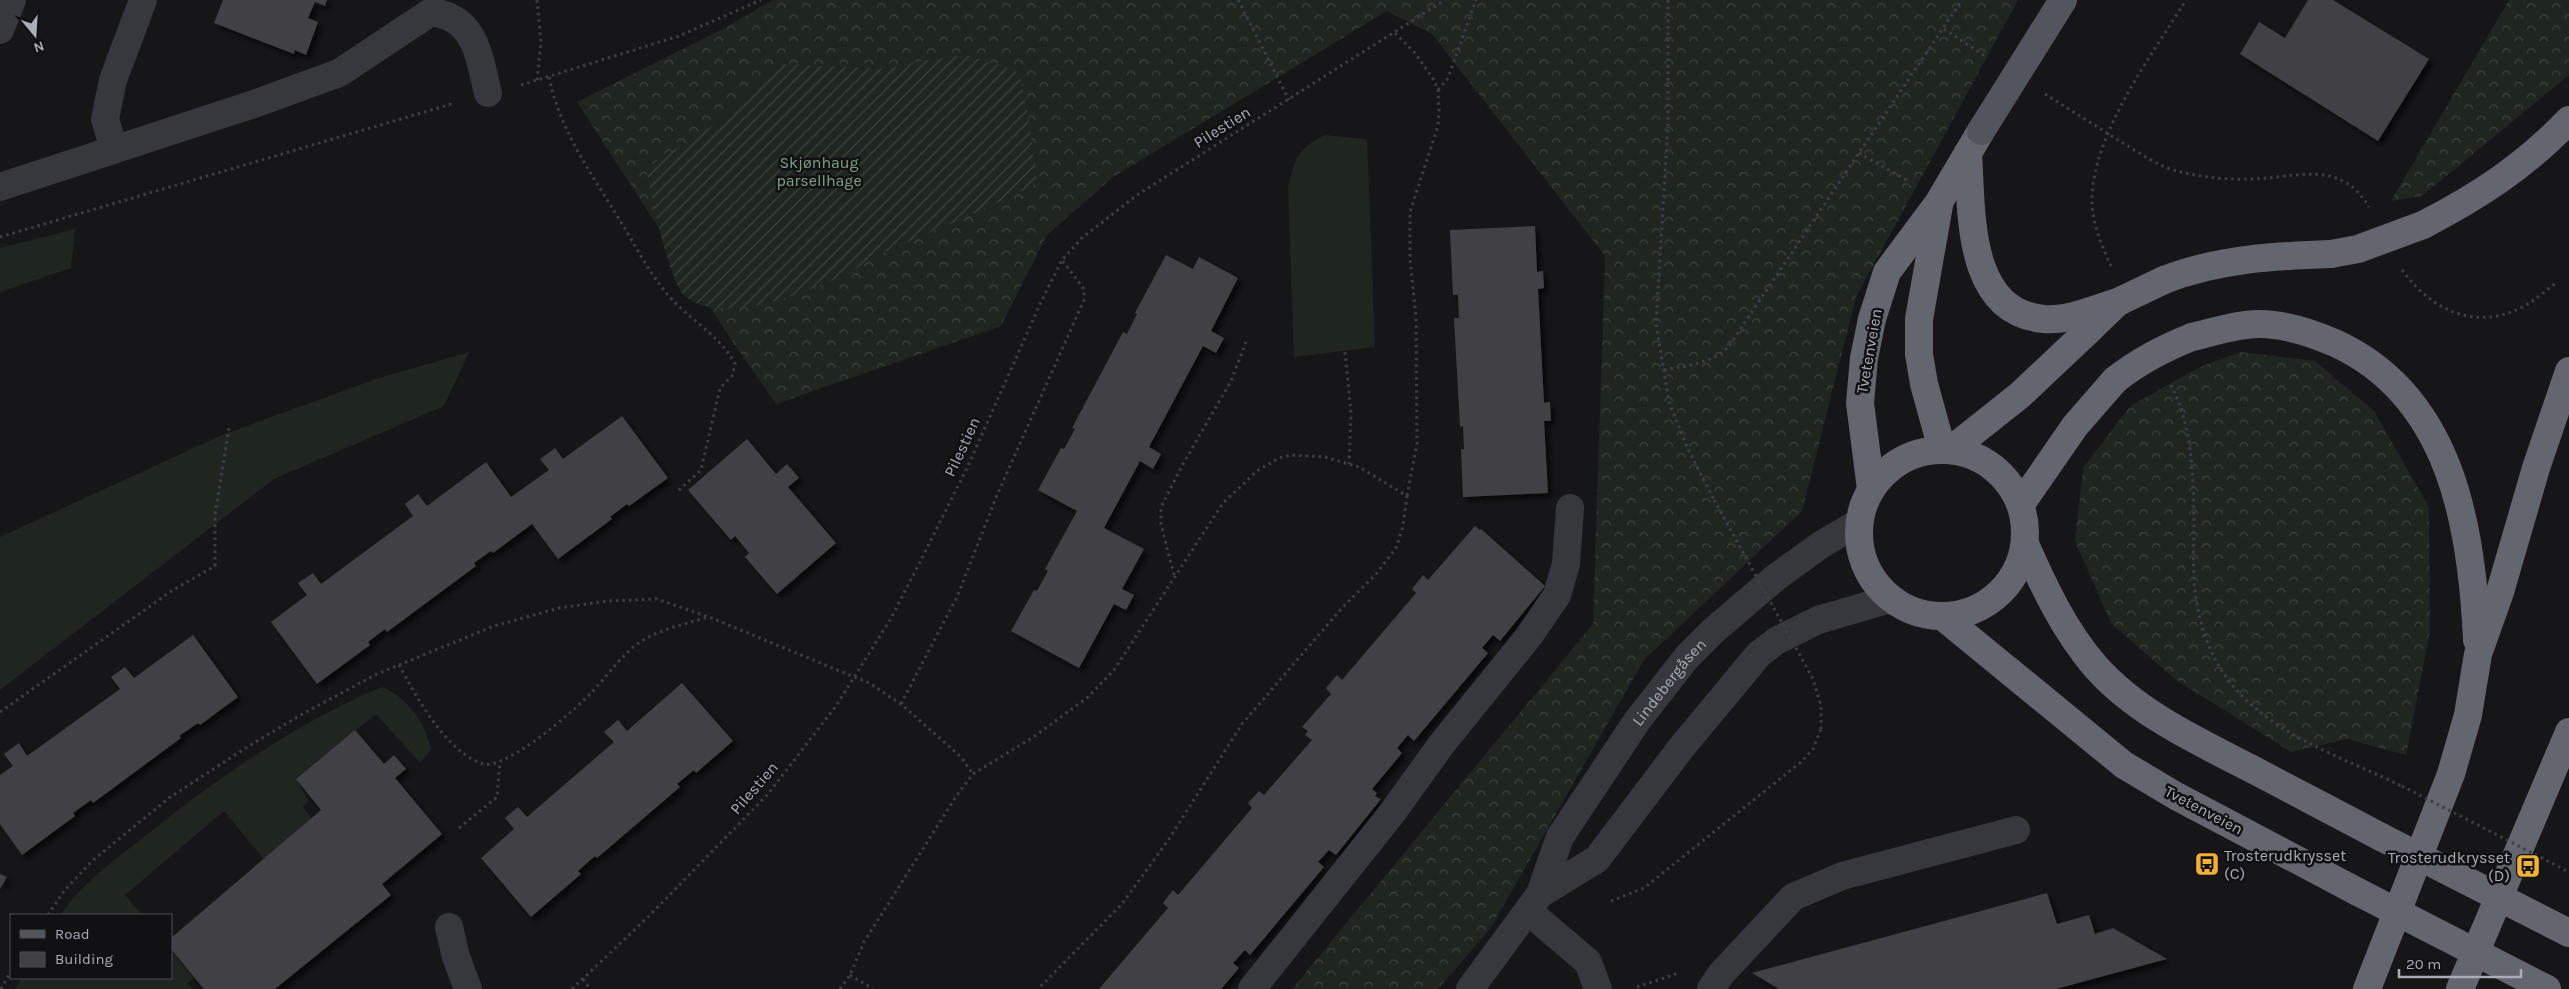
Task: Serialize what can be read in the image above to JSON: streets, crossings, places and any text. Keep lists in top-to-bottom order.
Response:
{
  "streets": {
    "highway": ["Tvetenveien"],
    "street": ["Lindebergåsen"],
    "path": ["Pilestien"]
  },
  "crossings": [
    ["Tvetenveien", "Lindebergåsen"]
  ],
  "parks": ["Skjønhaug parsellhage"],
  "places": {
    "bus stop": ["Trosterudkrysset (C)", "Trosterudkrysset (D)"]
  },
  "legend": ["Road", "Building"],
  "scale_bar": "20 m",
  "north": "bottom"
}
